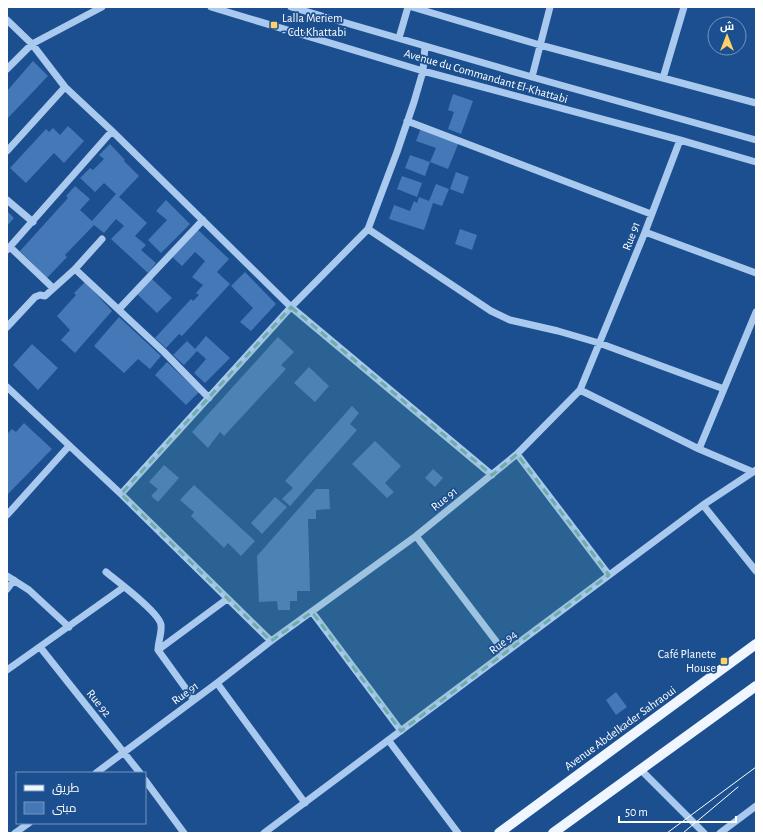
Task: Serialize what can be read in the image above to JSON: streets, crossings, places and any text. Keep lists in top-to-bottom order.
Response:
{
  "streets": {
    "main road": ["Avenue Abdelkader Sahraoui"],
    "street": [
      "Avenue du Commandant El-Khattabi",
      "Rue 91",
      "Rue 94",
      "Rue 92"
    ]
  },
  "crossings": [
    ["Avenue du Commandant El-Khattabi", "Rue 91"],
    ["Rue 91", "Rue 92"]
  ],
  "places": {
    "transit": ["Lalla Meriem - Cdt Khattabi", "Café Planete House"]
  },
  "legend": ["طريق", "مبنى"],
  "scale_bar": "50 m",
  "north": "top"
}
